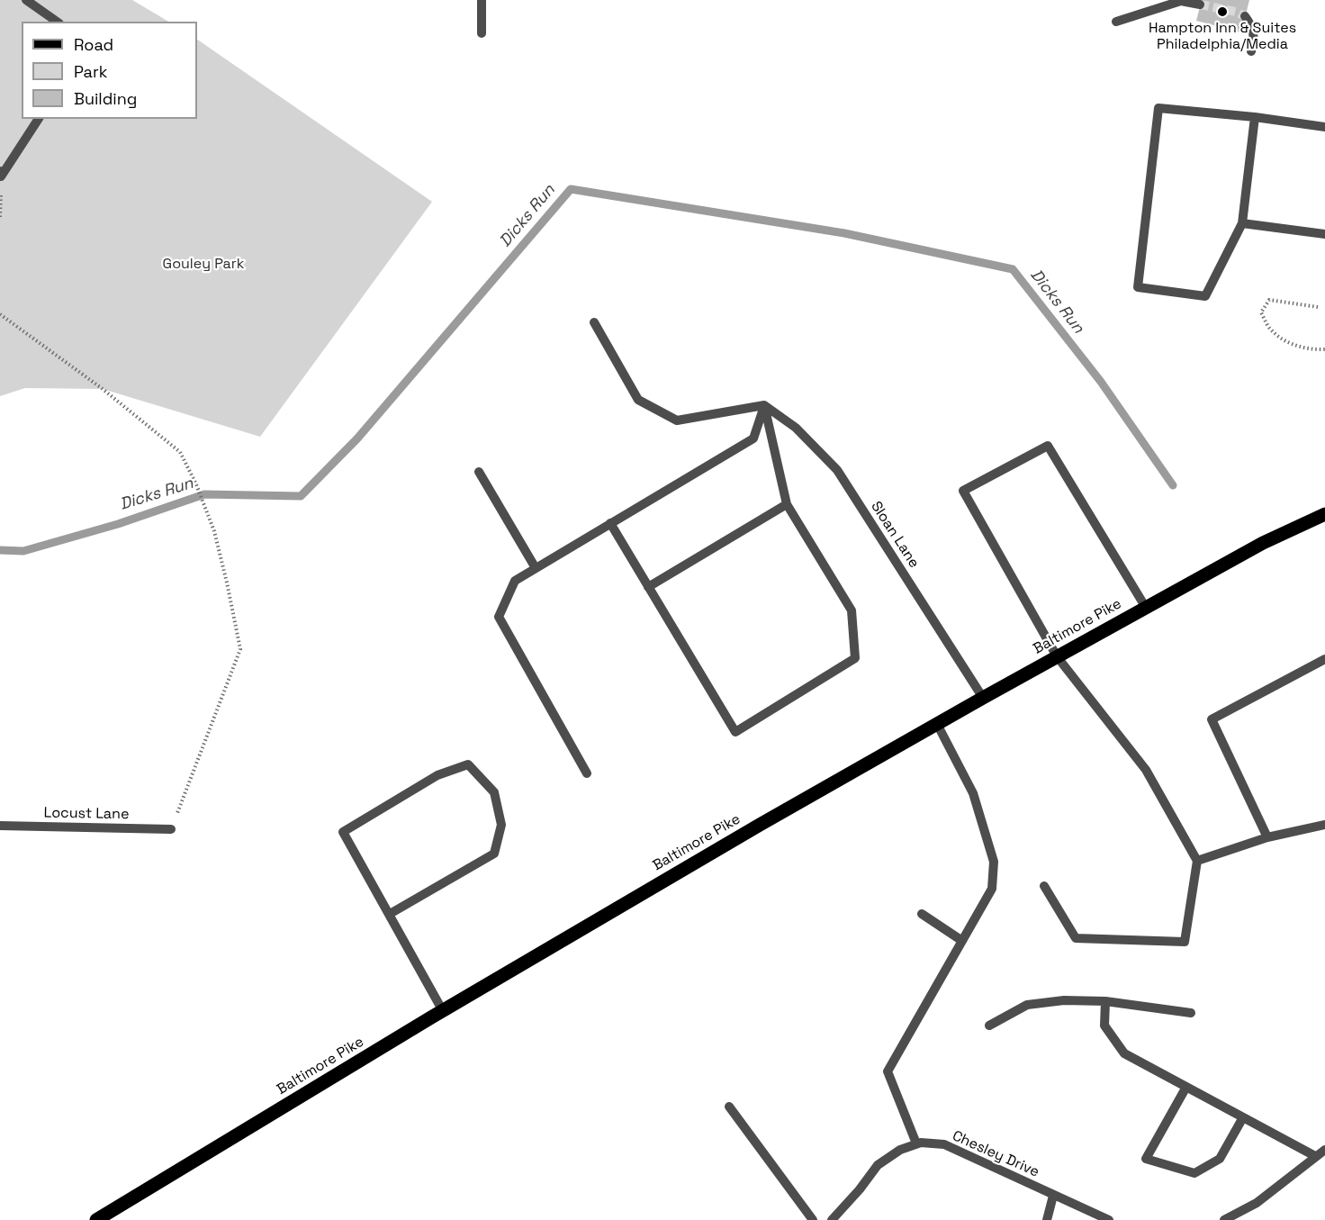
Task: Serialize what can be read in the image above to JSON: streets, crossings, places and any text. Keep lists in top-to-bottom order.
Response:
{
  "streets": {
    "main road": ["Baltimore Pike"],
    "street": ["Sloan Lane", "Locust Lane", "Chesley Drive"]
  },
  "crossings": [
    ["Sloan Lane", "Baltimore Pike"]
  ],
  "water": ["Dicks Run"],
  "parks": ["Gouley Park"],
  "places": ["Hampton Inn & Suites Philadelphia/Media"],
  "legend": ["Road", "Park", "Building"]
}
